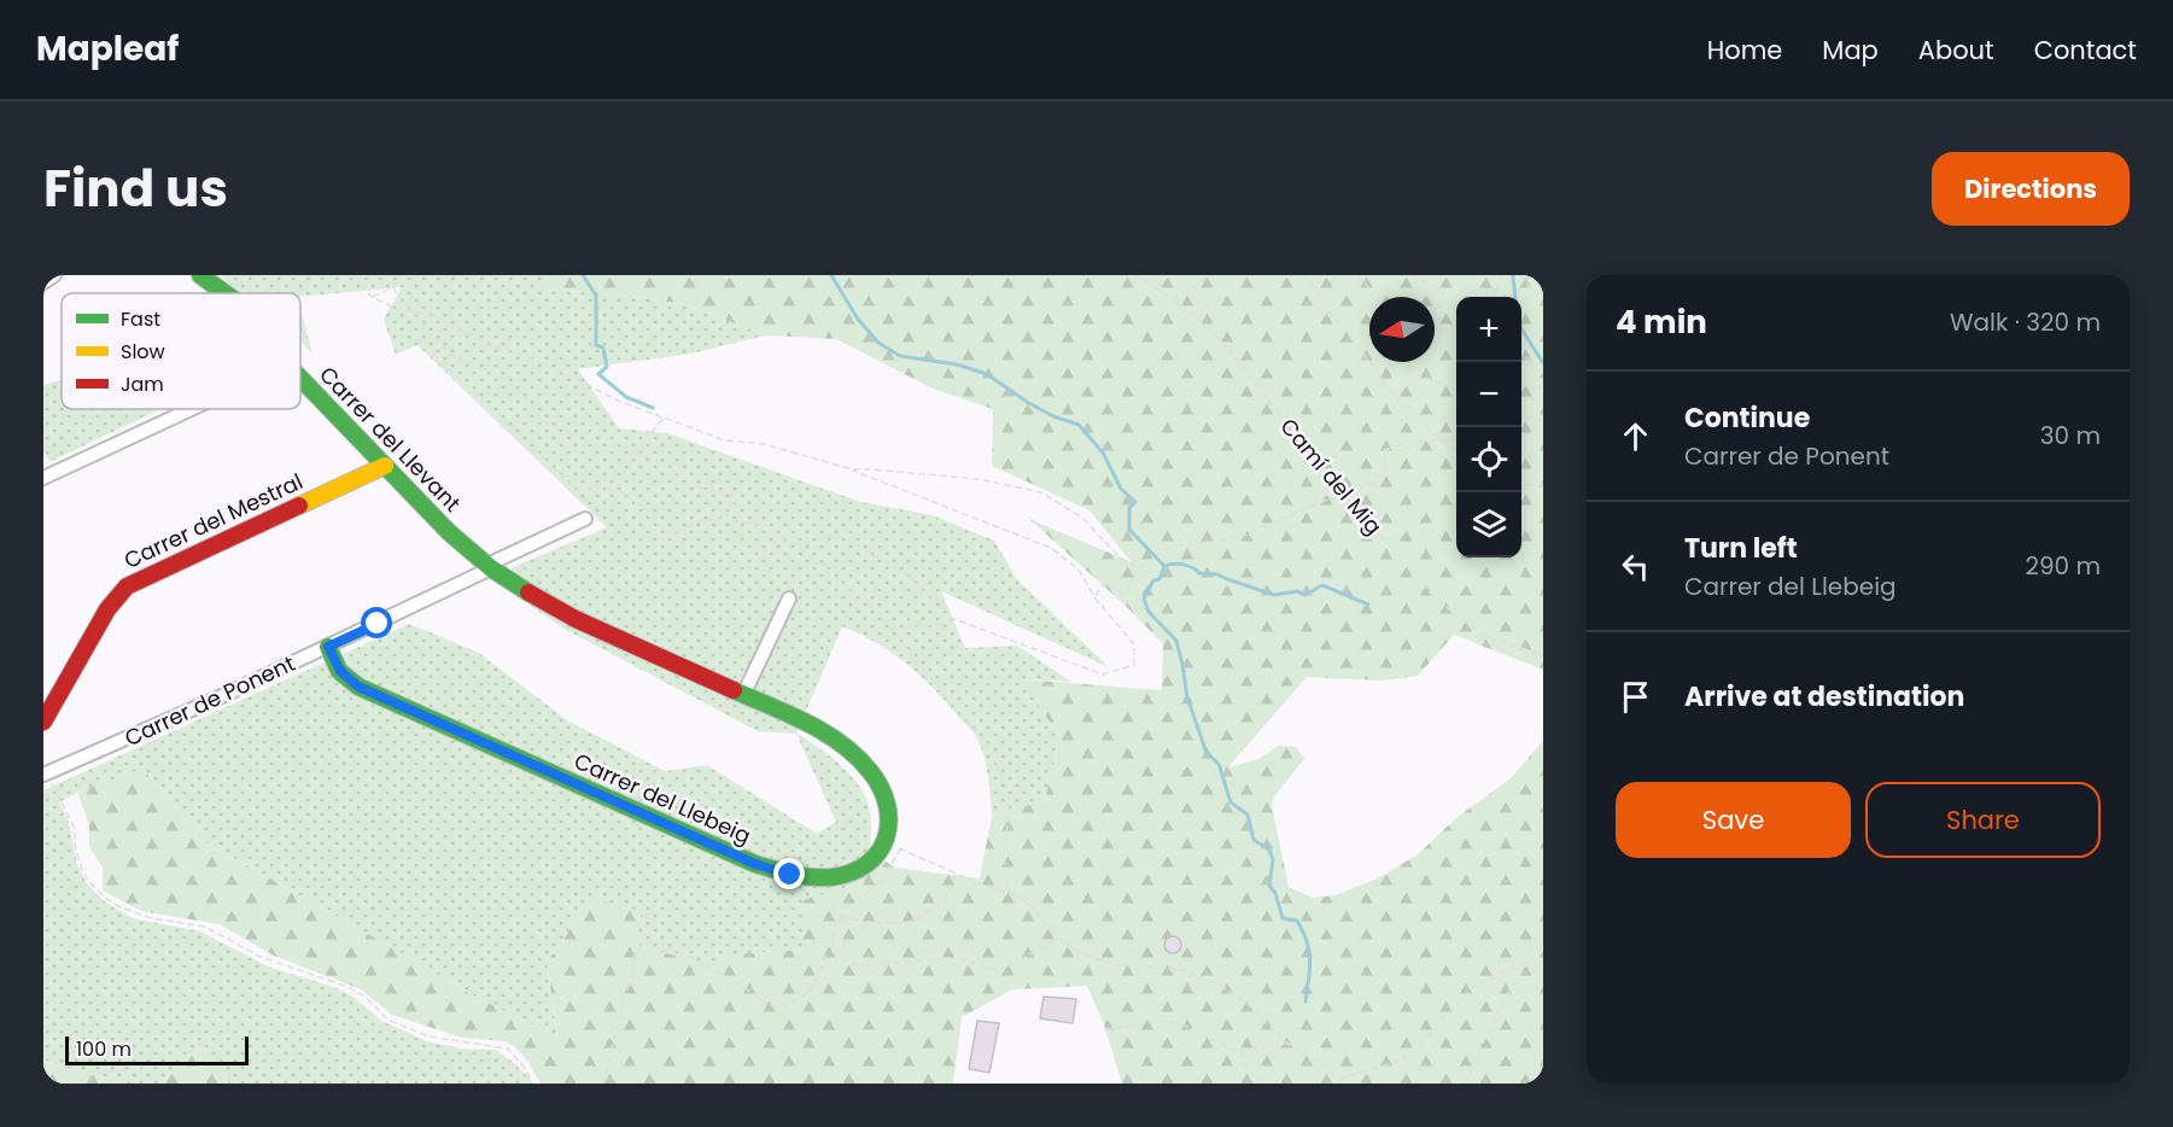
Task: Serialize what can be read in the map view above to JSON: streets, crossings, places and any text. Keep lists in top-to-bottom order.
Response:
{
  "streets": {
    "street": [
      "Carrer del Llevant",
      "Carrer del Mestral",
      "Carrer de Ponent",
      "Carrer del Llebeig"
    ],
    "path": ["Camí del Mig"]
  },
  "crossings": [
    ["Carrer del Llevant", "Carrer del Mestral"],
    ["Carrer del Llevant", "Carrer de Ponent"],
    ["Carrer del Llevant", "Carrer del Llebeig"],
    ["Carrer de Ponent", "Carrer del Llebeig"]
  ],
  "legend": ["Fast", "Slow", "Jam"],
  "scale_bar": "100 m",
  "north": "left",
  "page": {
    "header": "Mapleaf",
    "nav": [
      "Home",
      "Map",
      "About",
      "Contact"
    ],
    "title": "Find us",
    "buttons": [
      "Directions",
      ["Save", "Share"]
    ],
    "heading": ["4 min", "Walk · 320 m"],
    "map_buttons": ["+", "−"],
    "list": [
      ["Continue", "Carrer de Ponent", "30 m"],
      ["Turn left", "Carrer del Llebeig", "290 m"],
      "Arrive at destination"
    ],
    "scale": "100 m"
  }
}
